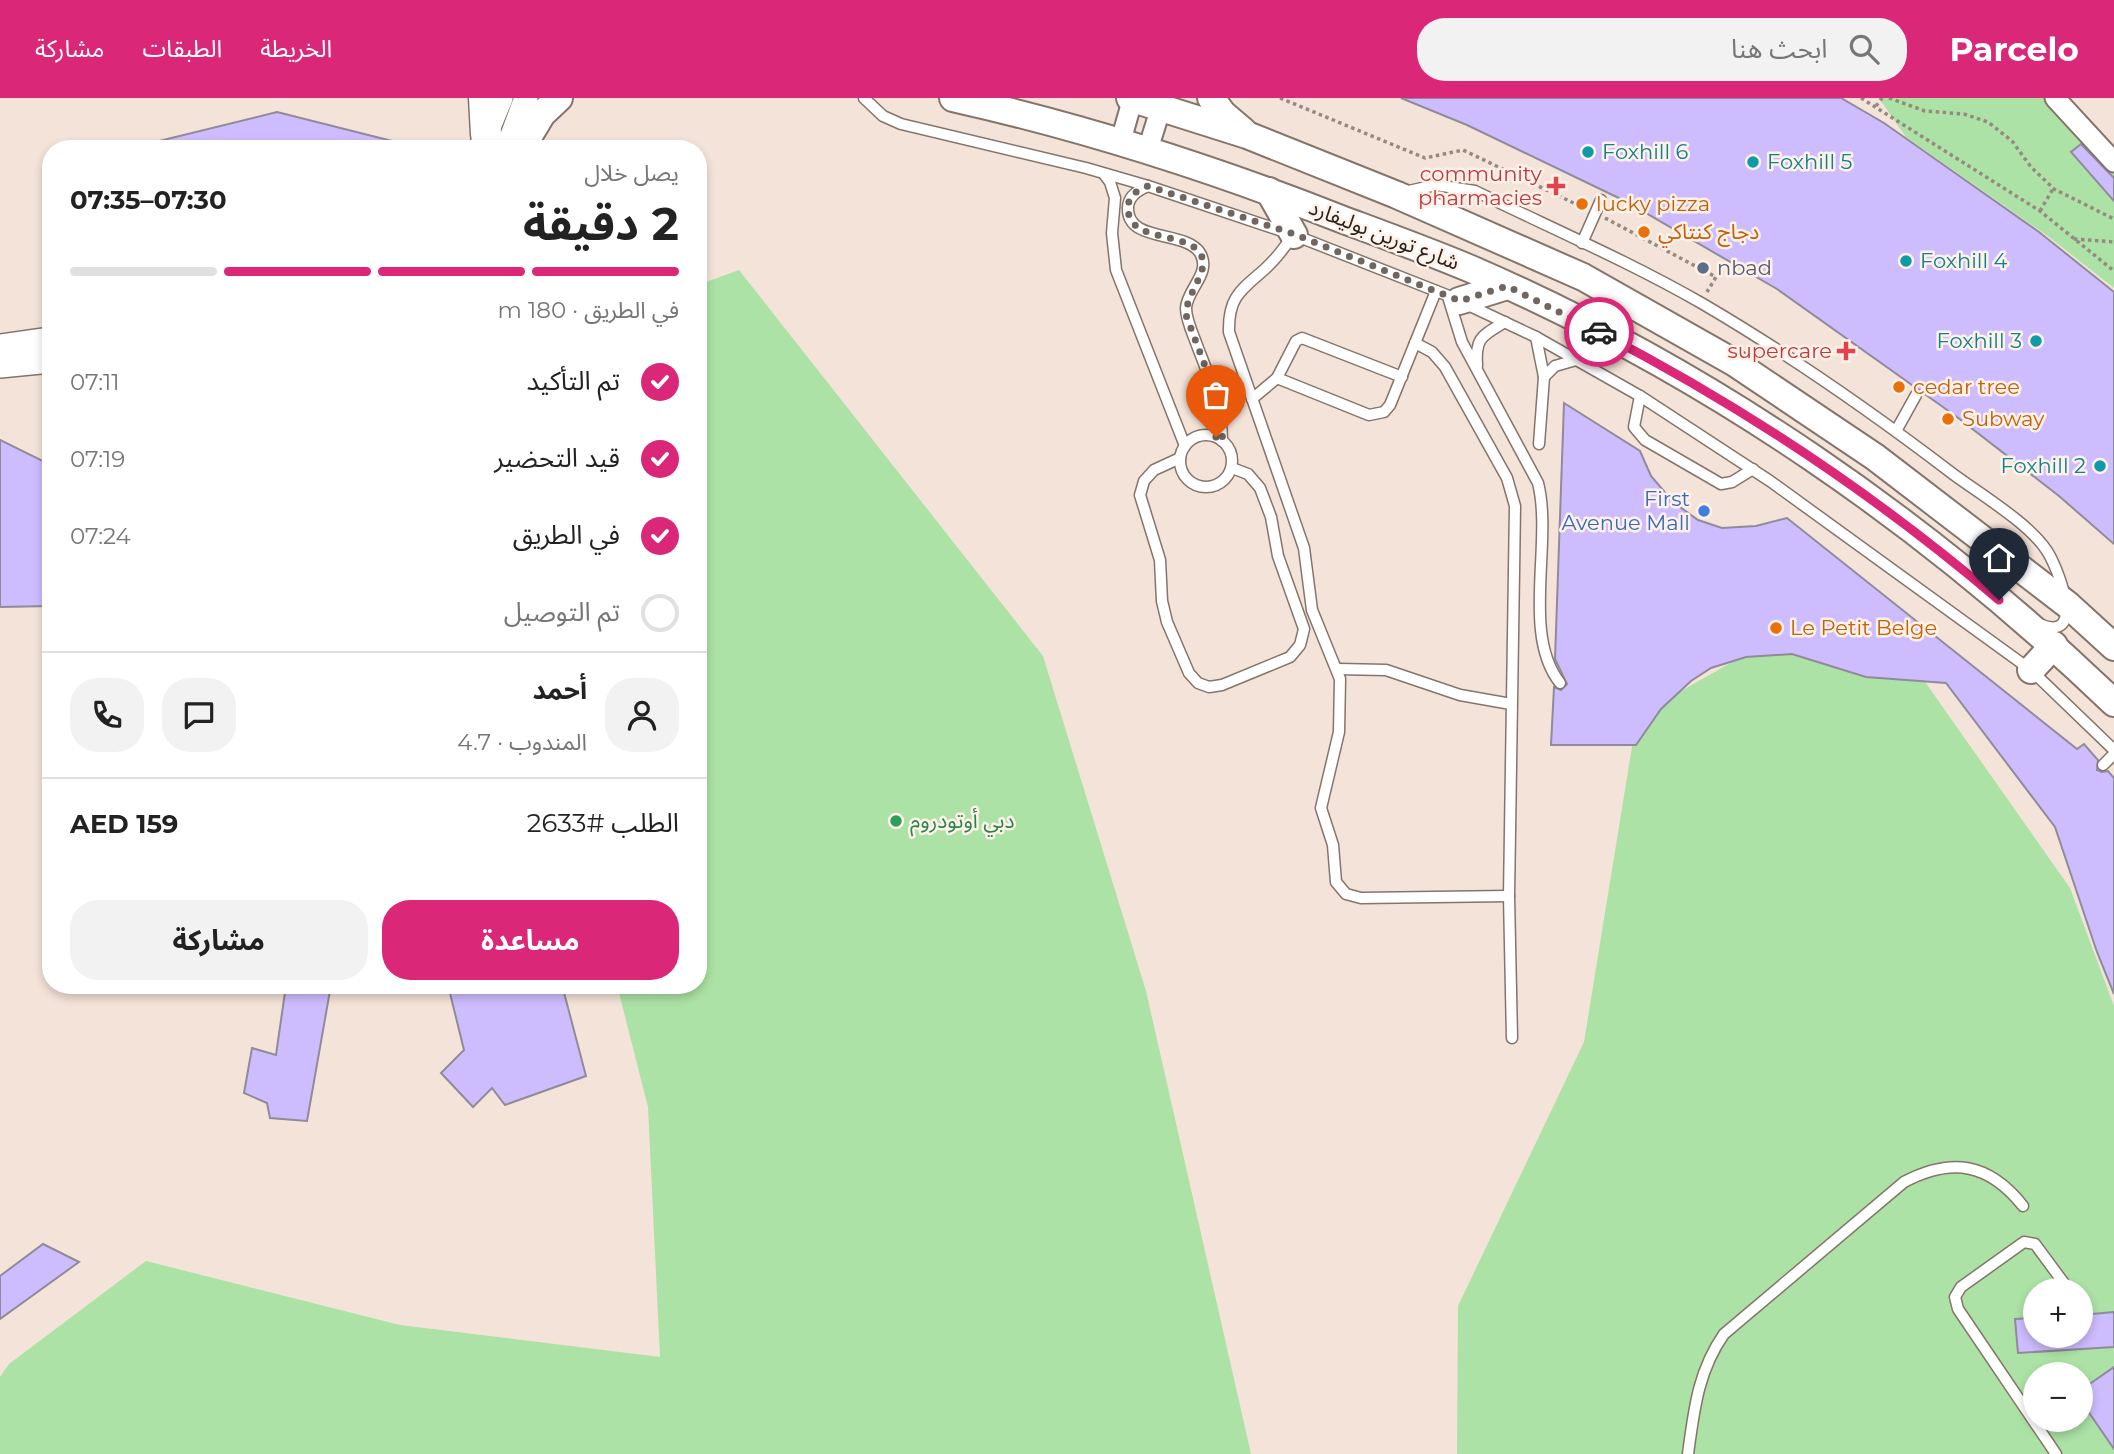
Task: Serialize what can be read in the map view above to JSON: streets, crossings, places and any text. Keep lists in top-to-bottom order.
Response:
{
  "streets": {
    "main road": ["شارع تورين بوليفارد"]
  },
  "places": {
    "other": [
      "Foxhill 6",
      "Foxhill 5",
      "lucky pizza",
      "دجاج كنتاكي",
      "Foxhill 4",
      "nbad",
      "Foxhill 3",
      "cedar tree",
      "Subway",
      "Foxhill 2",
      "First Avenue Mall",
      "Le Petit Belge",
      "دبي أوتودروم"
    ],
    "health": ["community pharmacies", "supercare"]
  },
  "page": {
    "header": "Parcelo",
    "search": "ابحث هنا",
    "nav": ["الخريطة", "الطبقات", "مشاركة"],
    "heading": ["2 دقيقة", "يصل خلال", "07:30–07:35"],
    "panel": [
      "أحمد",
      "المندوب · 4.7",
      "الطلب #2633",
      "AED 159"
    ],
    "bar": "في الطريق · 180 m",
    "list": [
      ["تم التأكيد", "07:11"],
      ["قيد التحضير", "07:19"],
      ["في الطريق", "07:24"],
      "تم التوصيل"
    ],
    "buttons": ["مساعدة", "مشاركة"],
    "map_buttons": ["+", "−"]
  }
}
